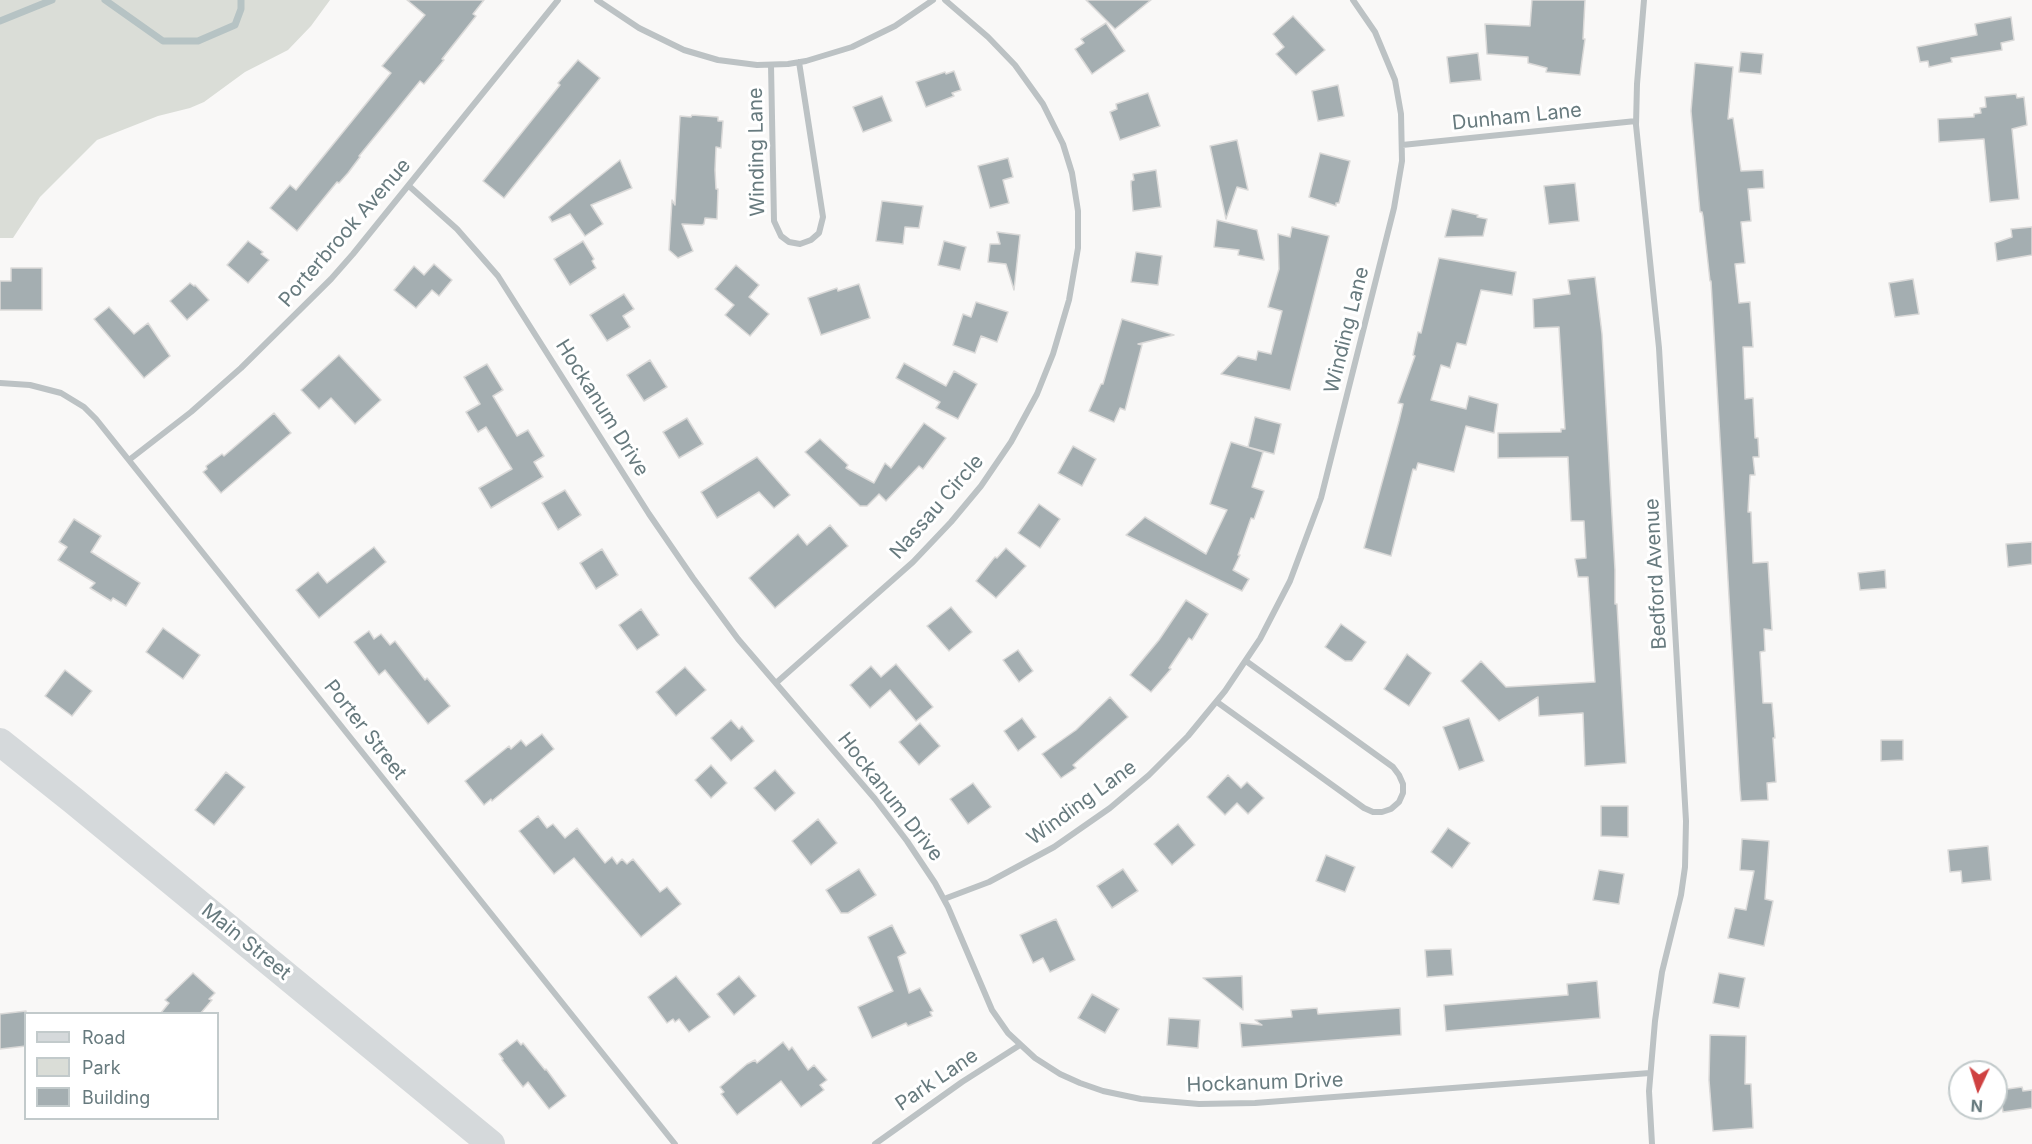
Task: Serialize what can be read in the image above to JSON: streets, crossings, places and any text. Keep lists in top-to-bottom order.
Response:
{
  "streets": {
    "main road": ["Main Street"],
    "street": [
      "Dunham Lane",
      "Winding Lane",
      "Porterbrook Avenue",
      "Hockanum Drive",
      "Nassau Circle",
      "Bedford Avenue",
      "Porter Street",
      "Park Lane"
    ]
  },
  "crossings": [
    ["Dunham Lane", "Winding Lane"],
    ["Dunham Lane", "Bedford Avenue"],
    ["Winding Lane", "Hockanum Drive"],
    ["Porterbrook Avenue", "Hockanum Drive"],
    ["Porterbrook Avenue", "Porter Street"],
    ["Hockanum Drive", "Nassau Circle"],
    ["Hockanum Drive", "Bedford Avenue"],
    ["Hockanum Drive", "Park Lane"]
  ],
  "legend": ["Road", "Park", "Building"],
  "north": "bottom"
}
